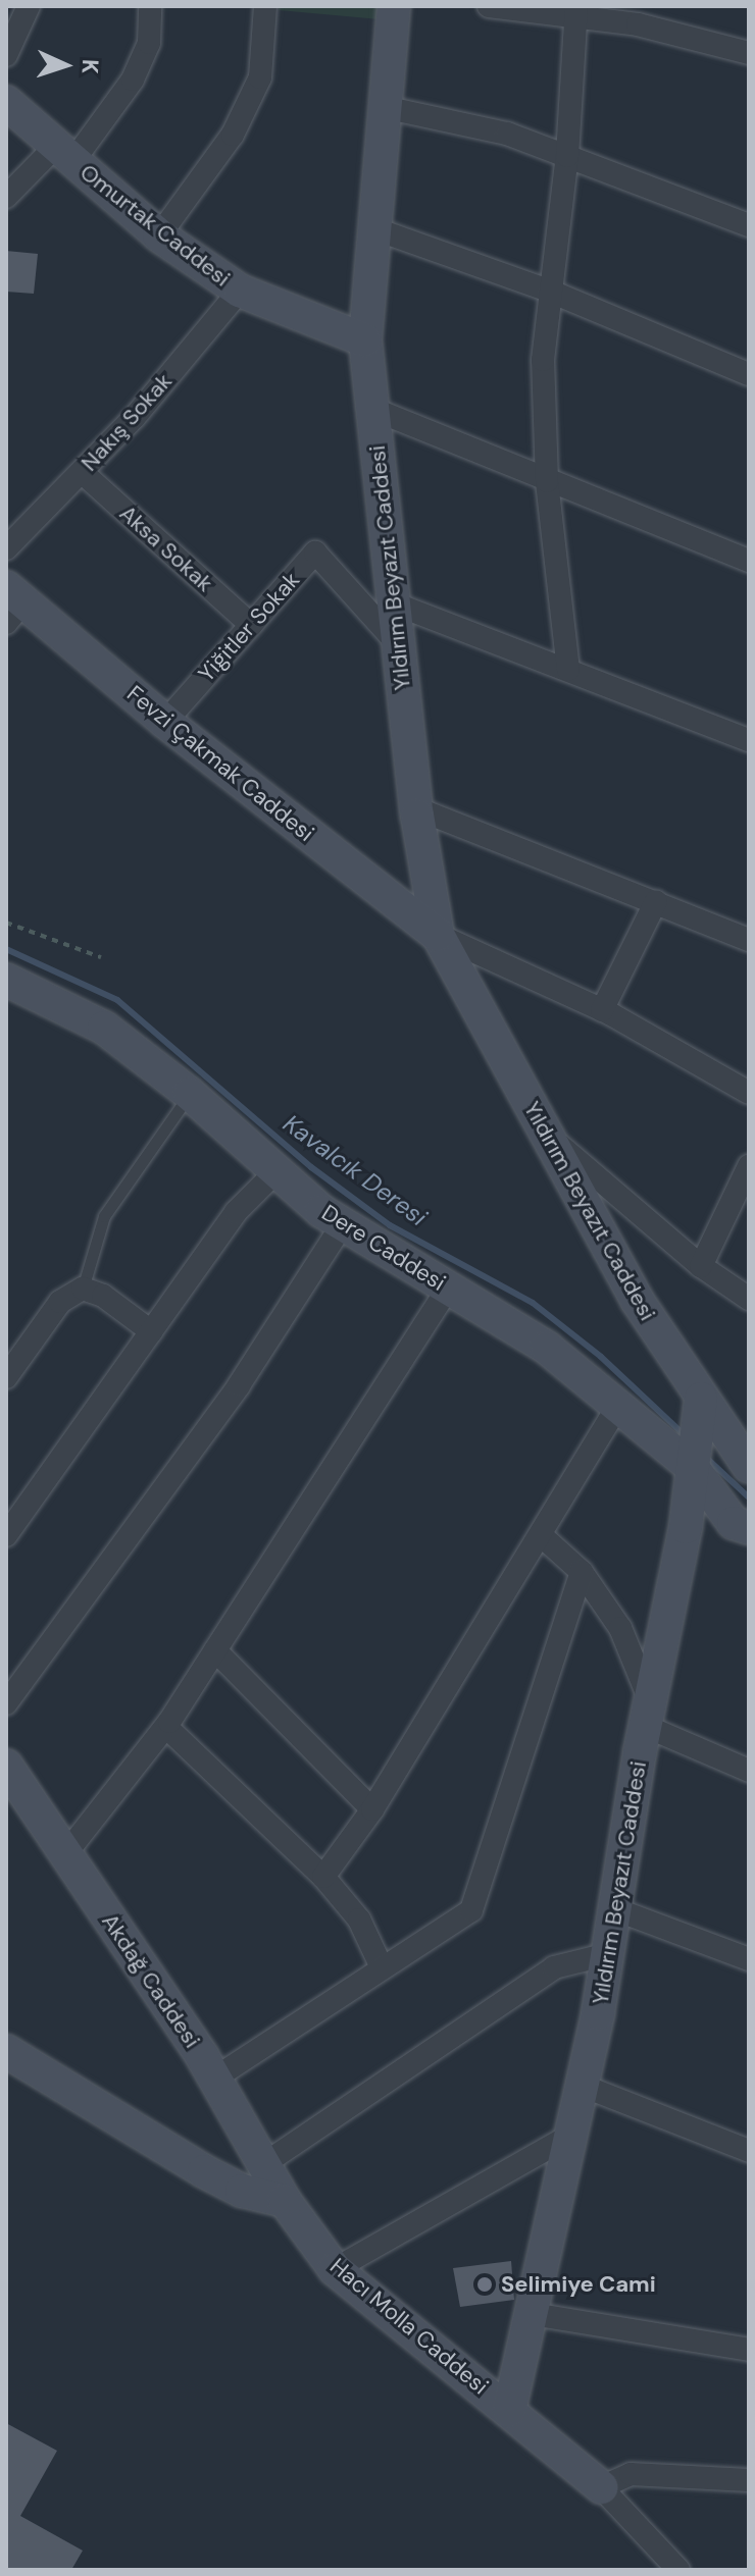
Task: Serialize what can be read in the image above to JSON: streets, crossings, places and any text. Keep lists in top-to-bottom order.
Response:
{
  "streets": {
    "street": [
      "Omurtak Caddesi",
      "Nakış Sokak",
      "Aksa Sokak",
      "Yıldırım Beyazıt Caddesi",
      "Yiğitler Sokak",
      "Fevzi Çakmak Caddesi",
      "Dere Caddesi",
      "Akdağ Caddesi",
      "Hacı Molla Caddesi"
    ]
  },
  "crossings": [
    ["Omurtak Caddesi", "Nakış Sokak"],
    ["Omurtak Caddesi", "Yıldırım Beyazıt Caddesi"],
    ["Nakış Sokak", "Aksa Sokak"],
    ["Aksa Sokak", "Yiğitler Sokak"],
    ["Yıldırım Beyazıt Caddesi", "Yiğitler Sokak"],
    ["Yıldırım Beyazıt Caddesi", "Fevzi Çakmak Caddesi"],
    ["Yıldırım Beyazıt Caddesi", "Dere Caddesi"],
    ["Yıldırım Beyazıt Caddesi", "Hacı Molla Caddesi"],
    ["Yiğitler Sokak", "Fevzi Çakmak Caddesi"],
    ["Akdağ Caddesi", "Hacı Molla Caddesi"]
  ],
  "water": ["Kavalcık Deresi"],
  "places": ["Selimiye Cami"],
  "north": "right"
}
